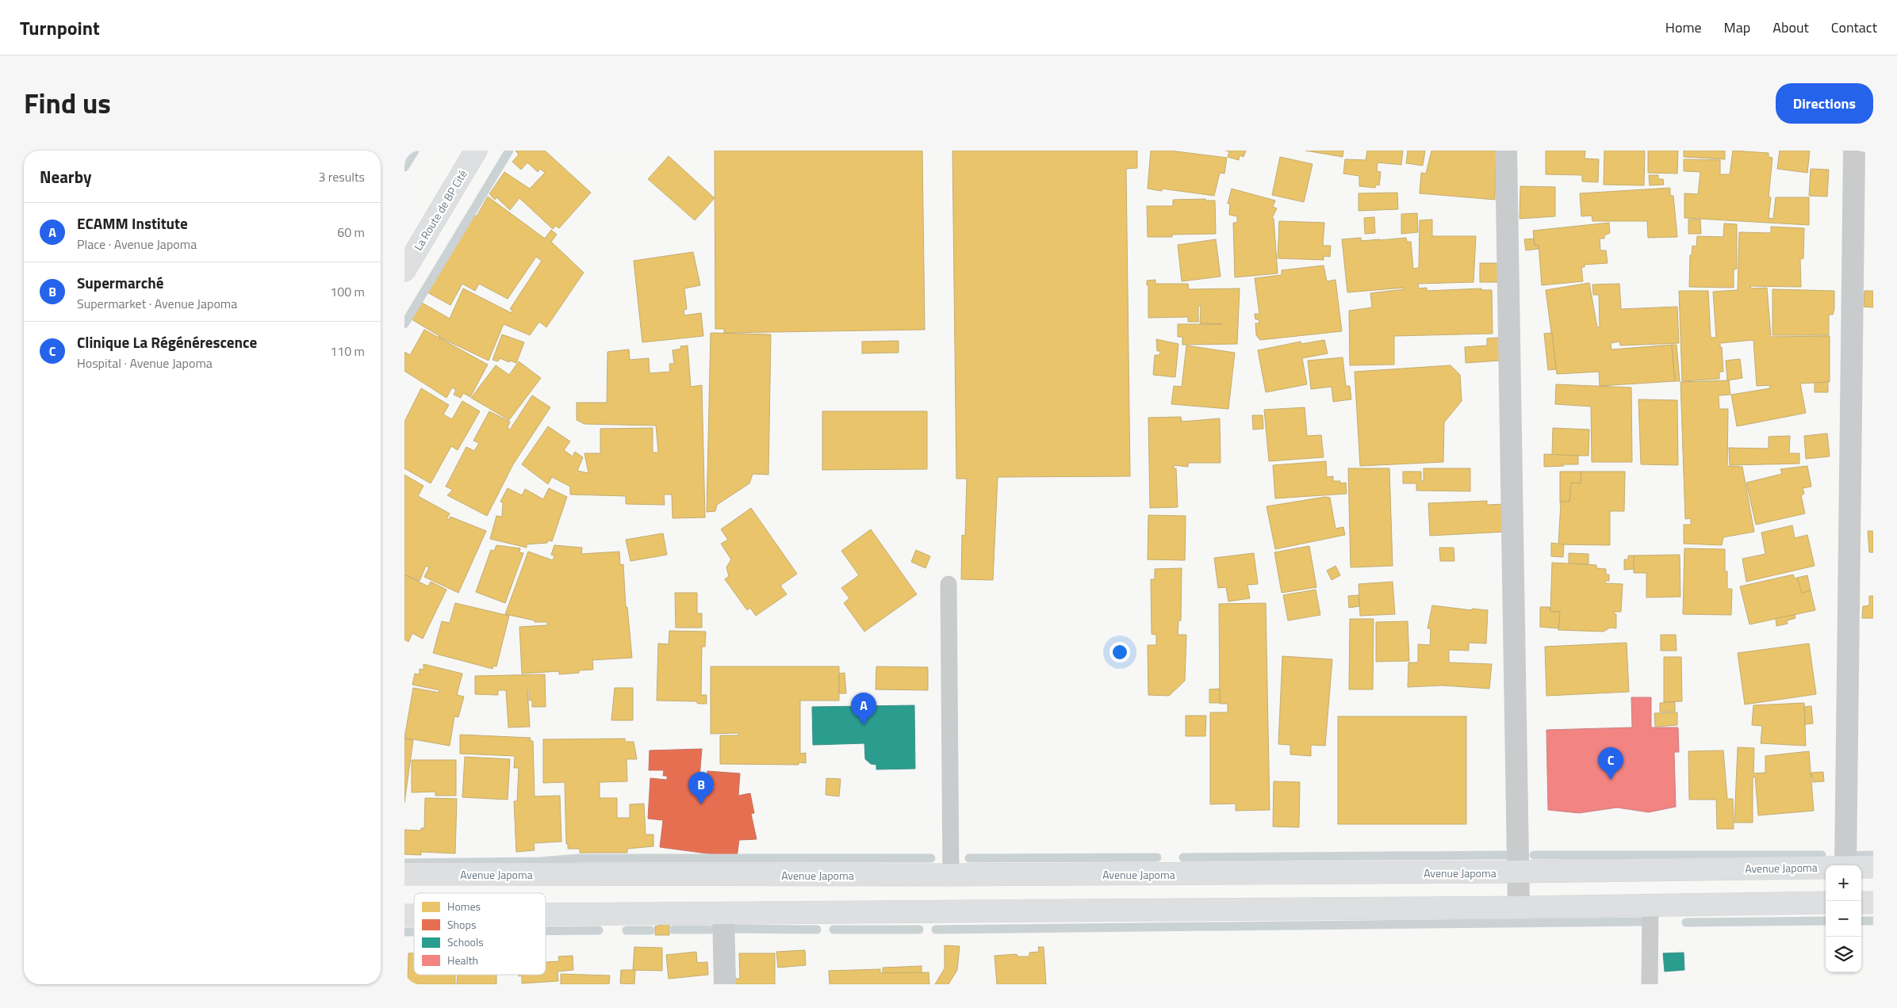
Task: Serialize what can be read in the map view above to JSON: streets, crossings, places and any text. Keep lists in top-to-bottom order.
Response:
{
  "streets": {
    "main road": ["La Route de BP Cité", "Avenue Japoma"]
  },
  "legend": [
    "Homes",
    "Shops",
    "Schools",
    "Health"
  ],
  "page": {
    "header": "Turnpoint",
    "nav": [
      "Home",
      "Map",
      "About",
      "Contact"
    ],
    "title": "Find us",
    "buttons": "Directions",
    "heading": ["Nearby", "3 results"],
    "list": [
      {
        "mark": "A",
        "name": "ECAMM Institute",
        "note": "Place · Avenue Japoma",
        "value": "60 m"
      },
      {
        "mark": "B",
        "name": "Supermarché",
        "note": "Supermarket · Avenue Japoma",
        "value": "100 m"
      },
      {
        "mark": "C",
        "name": "Clinique La Régénérescence",
        "note": "Hospital · Avenue Japoma",
        "value": "110 m"
      }
    ],
    "pins": ["A", "C", "B"],
    "map_buttons": ["+", "−"]
  }
}
